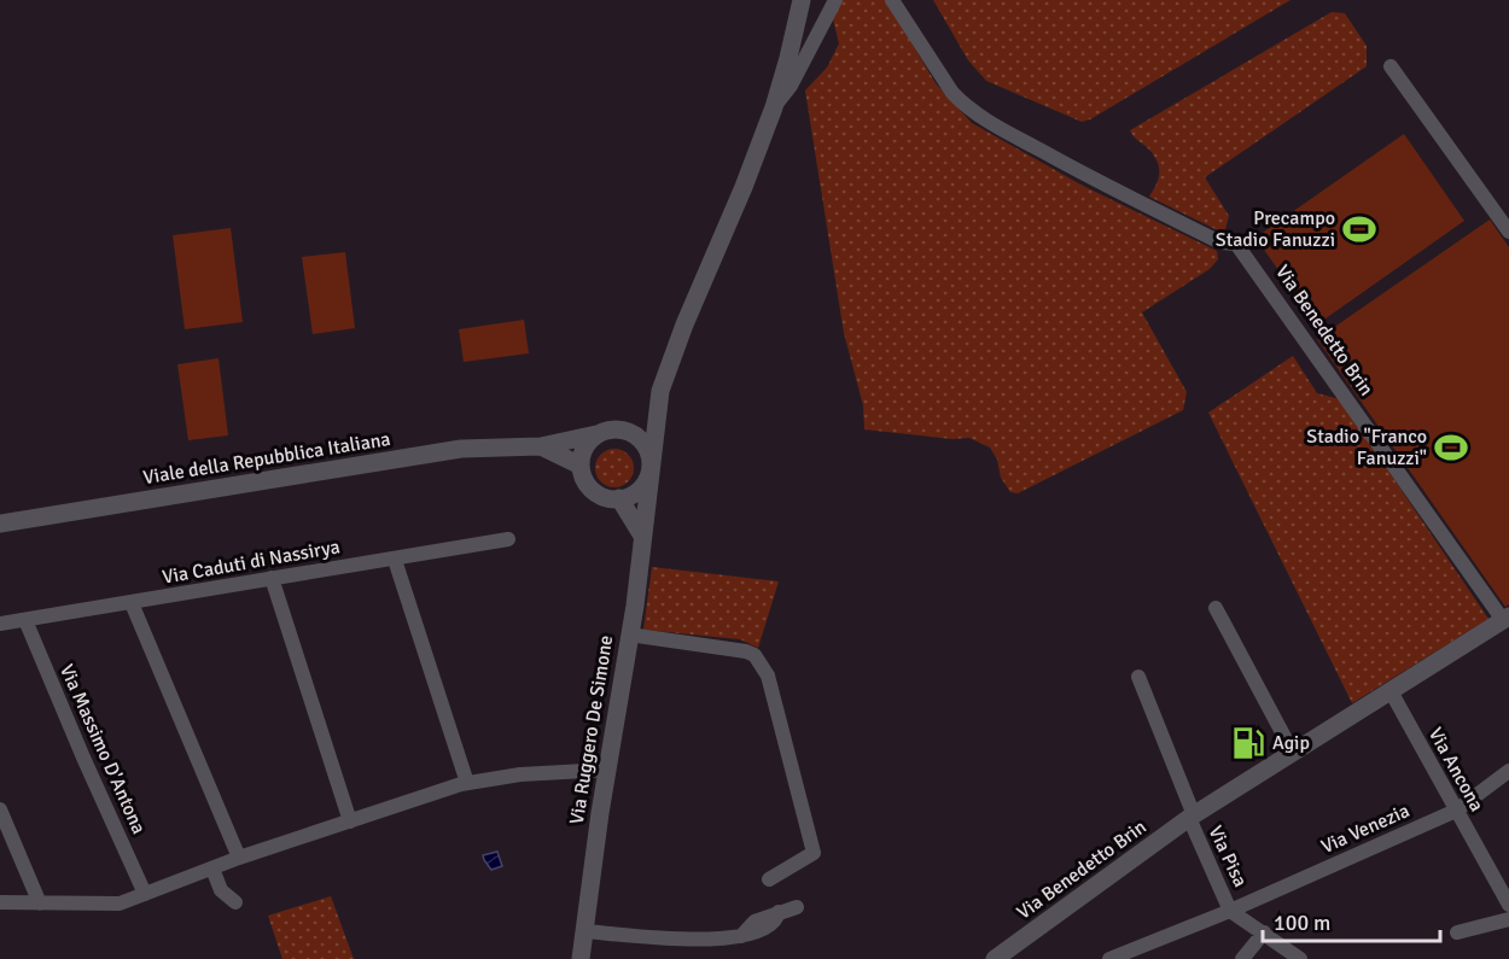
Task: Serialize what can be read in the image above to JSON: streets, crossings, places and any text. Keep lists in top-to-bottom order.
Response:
{
  "streets": {
    "street": [
      "Via Benedetto Brin",
      "Viale della Repubblica Italiana",
      "Via Caduti di Nassirya",
      "Via Ruggero De Simone",
      "Via Massimo D'Antona",
      "Via Ancona",
      "Via Venezia",
      "Via Pisa"
    ]
  },
  "crossings": [
    ["Via Benedetto Brin", "Via Ancona"],
    ["Via Benedetto Brin", "Via Pisa"],
    ["Viale della Repubblica Italiana", "Via Ruggero De Simone"],
    ["Via Caduti di Nassirya", "Via Massimo D'Antona"],
    ["Via Ancona", "Via Venezia"],
    ["Via Venezia", "Via Pisa"]
  ],
  "places": {
    "sports": ["Precampo Stadio Fanuzzi", "Stadio \"Franco Fanuzzi\""],
    "fuel station": ["Agip"]
  },
  "scale_bar": "100 m"
}
